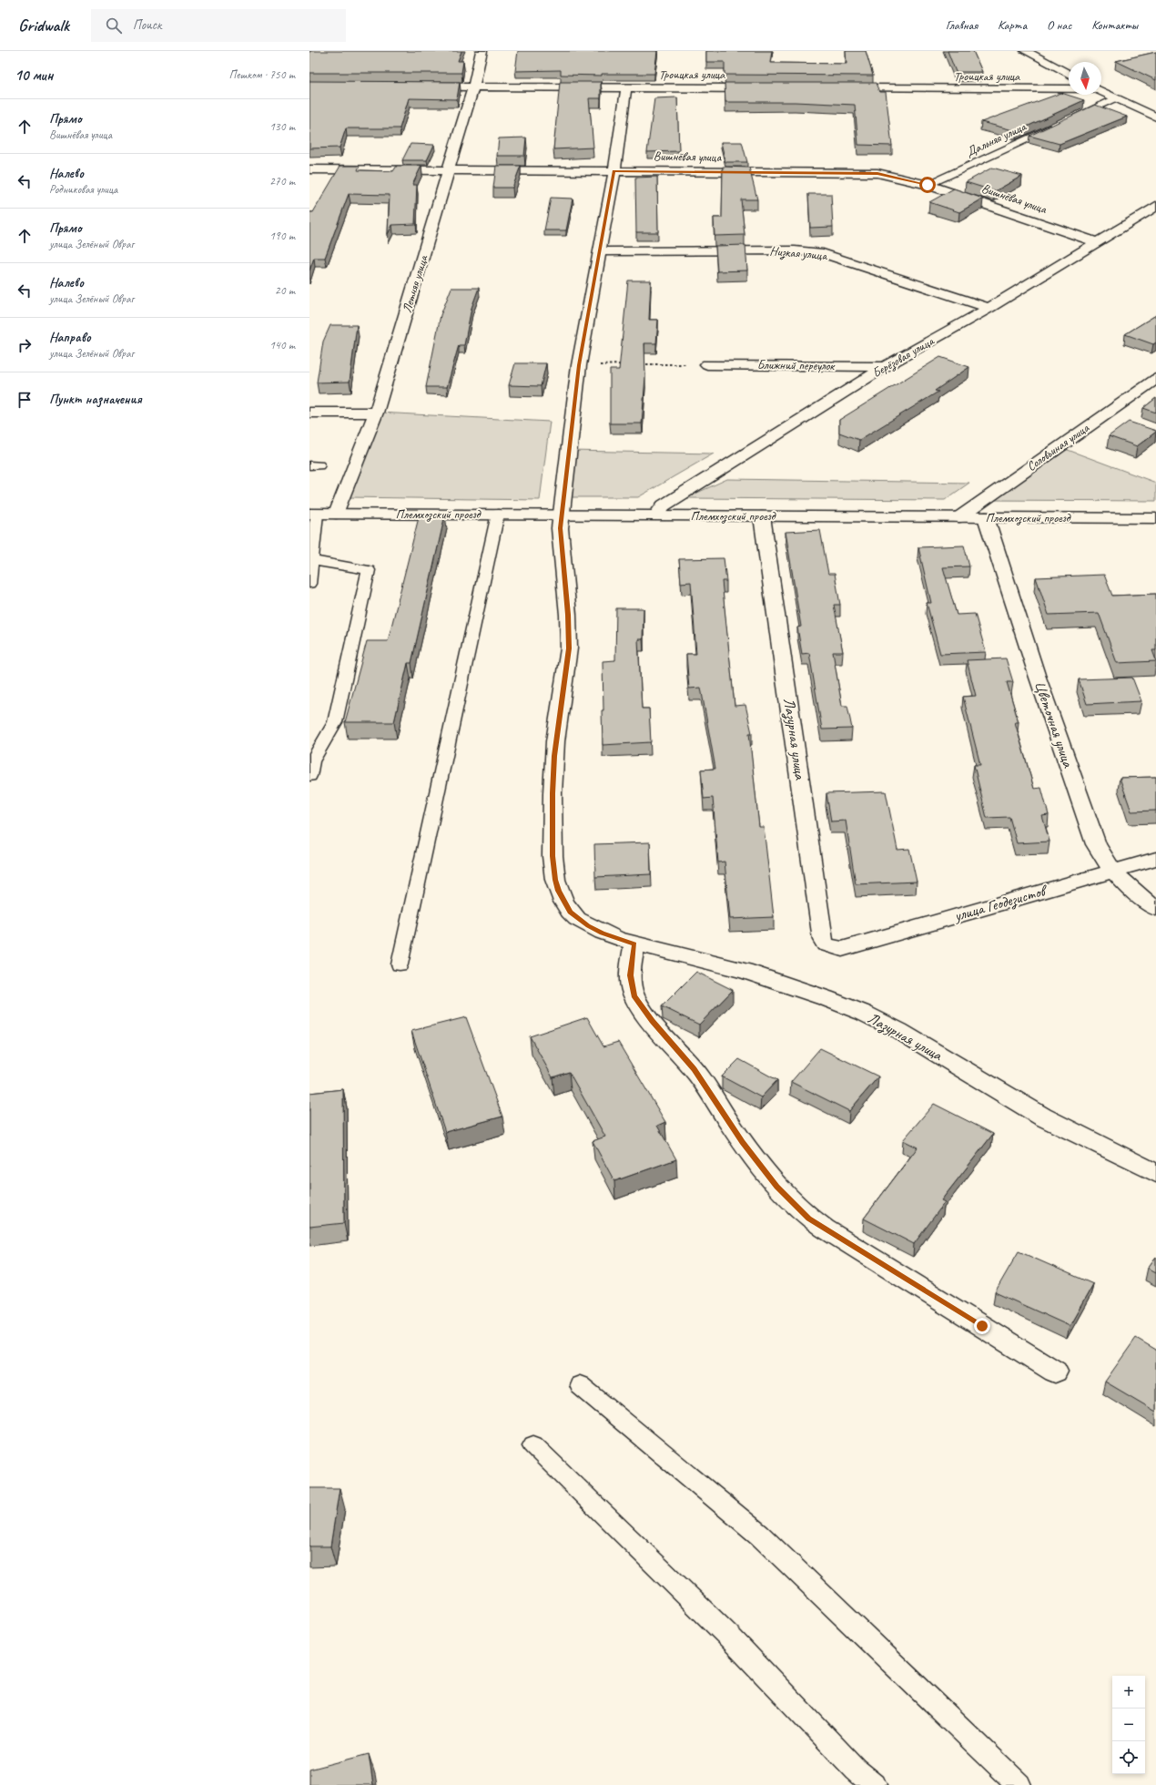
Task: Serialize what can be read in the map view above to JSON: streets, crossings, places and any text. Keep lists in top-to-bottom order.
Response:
{
  "streets": {
    "street": [
      "Троицкая улица",
      "Вишнёвая улица",
      "Низкая улица",
      "Летняя улица",
      "Берёзовая улица",
      "Ближний переулок",
      "Соловьиная улица",
      "Племхозский проезд",
      "Цветочная улица",
      "Лазурная улица",
      "улица Геодезистов"
    ],
    "lane": ["Дальняя улица"]
  },
  "crossings": [
    ["Троицкая улица", "Летняя улица"],
    ["Троицкая улица", "Лазурная улица"],
    ["Дальняя улица", "Вишнёвая улица"],
    ["Вишнёвая улица", "Летняя улица"],
    ["Вишнёвая улица", "Берёзовая улица"],
    ["Вишнёвая улица", "Лазурная улица"],
    ["Низкая улица", "Берёзовая улица"],
    ["Низкая улица", "Лазурная улица"],
    ["Летняя улица", "Племхозский проезд"],
    ["Берёзовая улица", "Ближний переулок"],
    ["Берёзовая улица", "Племхозский проезд"],
    ["Соловьиная улица", "Племхозский проезд"],
    ["Племхозский проезд", "Цветочная улица"],
    ["Племхозский проезд", "Лазурная улица"],
    ["Цветочная улица", "улица Геодезистов"],
    ["Лазурная улица", "улица Геодезистов"]
  ],
  "north": "bottom",
  "page": {
    "header": "Gridwalk",
    "search": "Поиск",
    "nav": [
      "Главная",
      "Карта",
      "О нас",
      "Контакты"
    ],
    "heading": ["10 мин", "Пешком · 750 m"],
    "list": [
      ["Прямо", "Вишнёвая улица", "130 m"],
      ["Налево", "Родниковая улица", "270 m"],
      ["Прямо", "улица Зелёный Овраг", "190 m"],
      ["Налево", "улица Зелёный Овраг", "20 m"],
      ["Направо", "улица Зелёный Овраг", "140 m"],
      "Пункт назначения"
    ],
    "map_buttons": ["+", "−"]
  }
}
